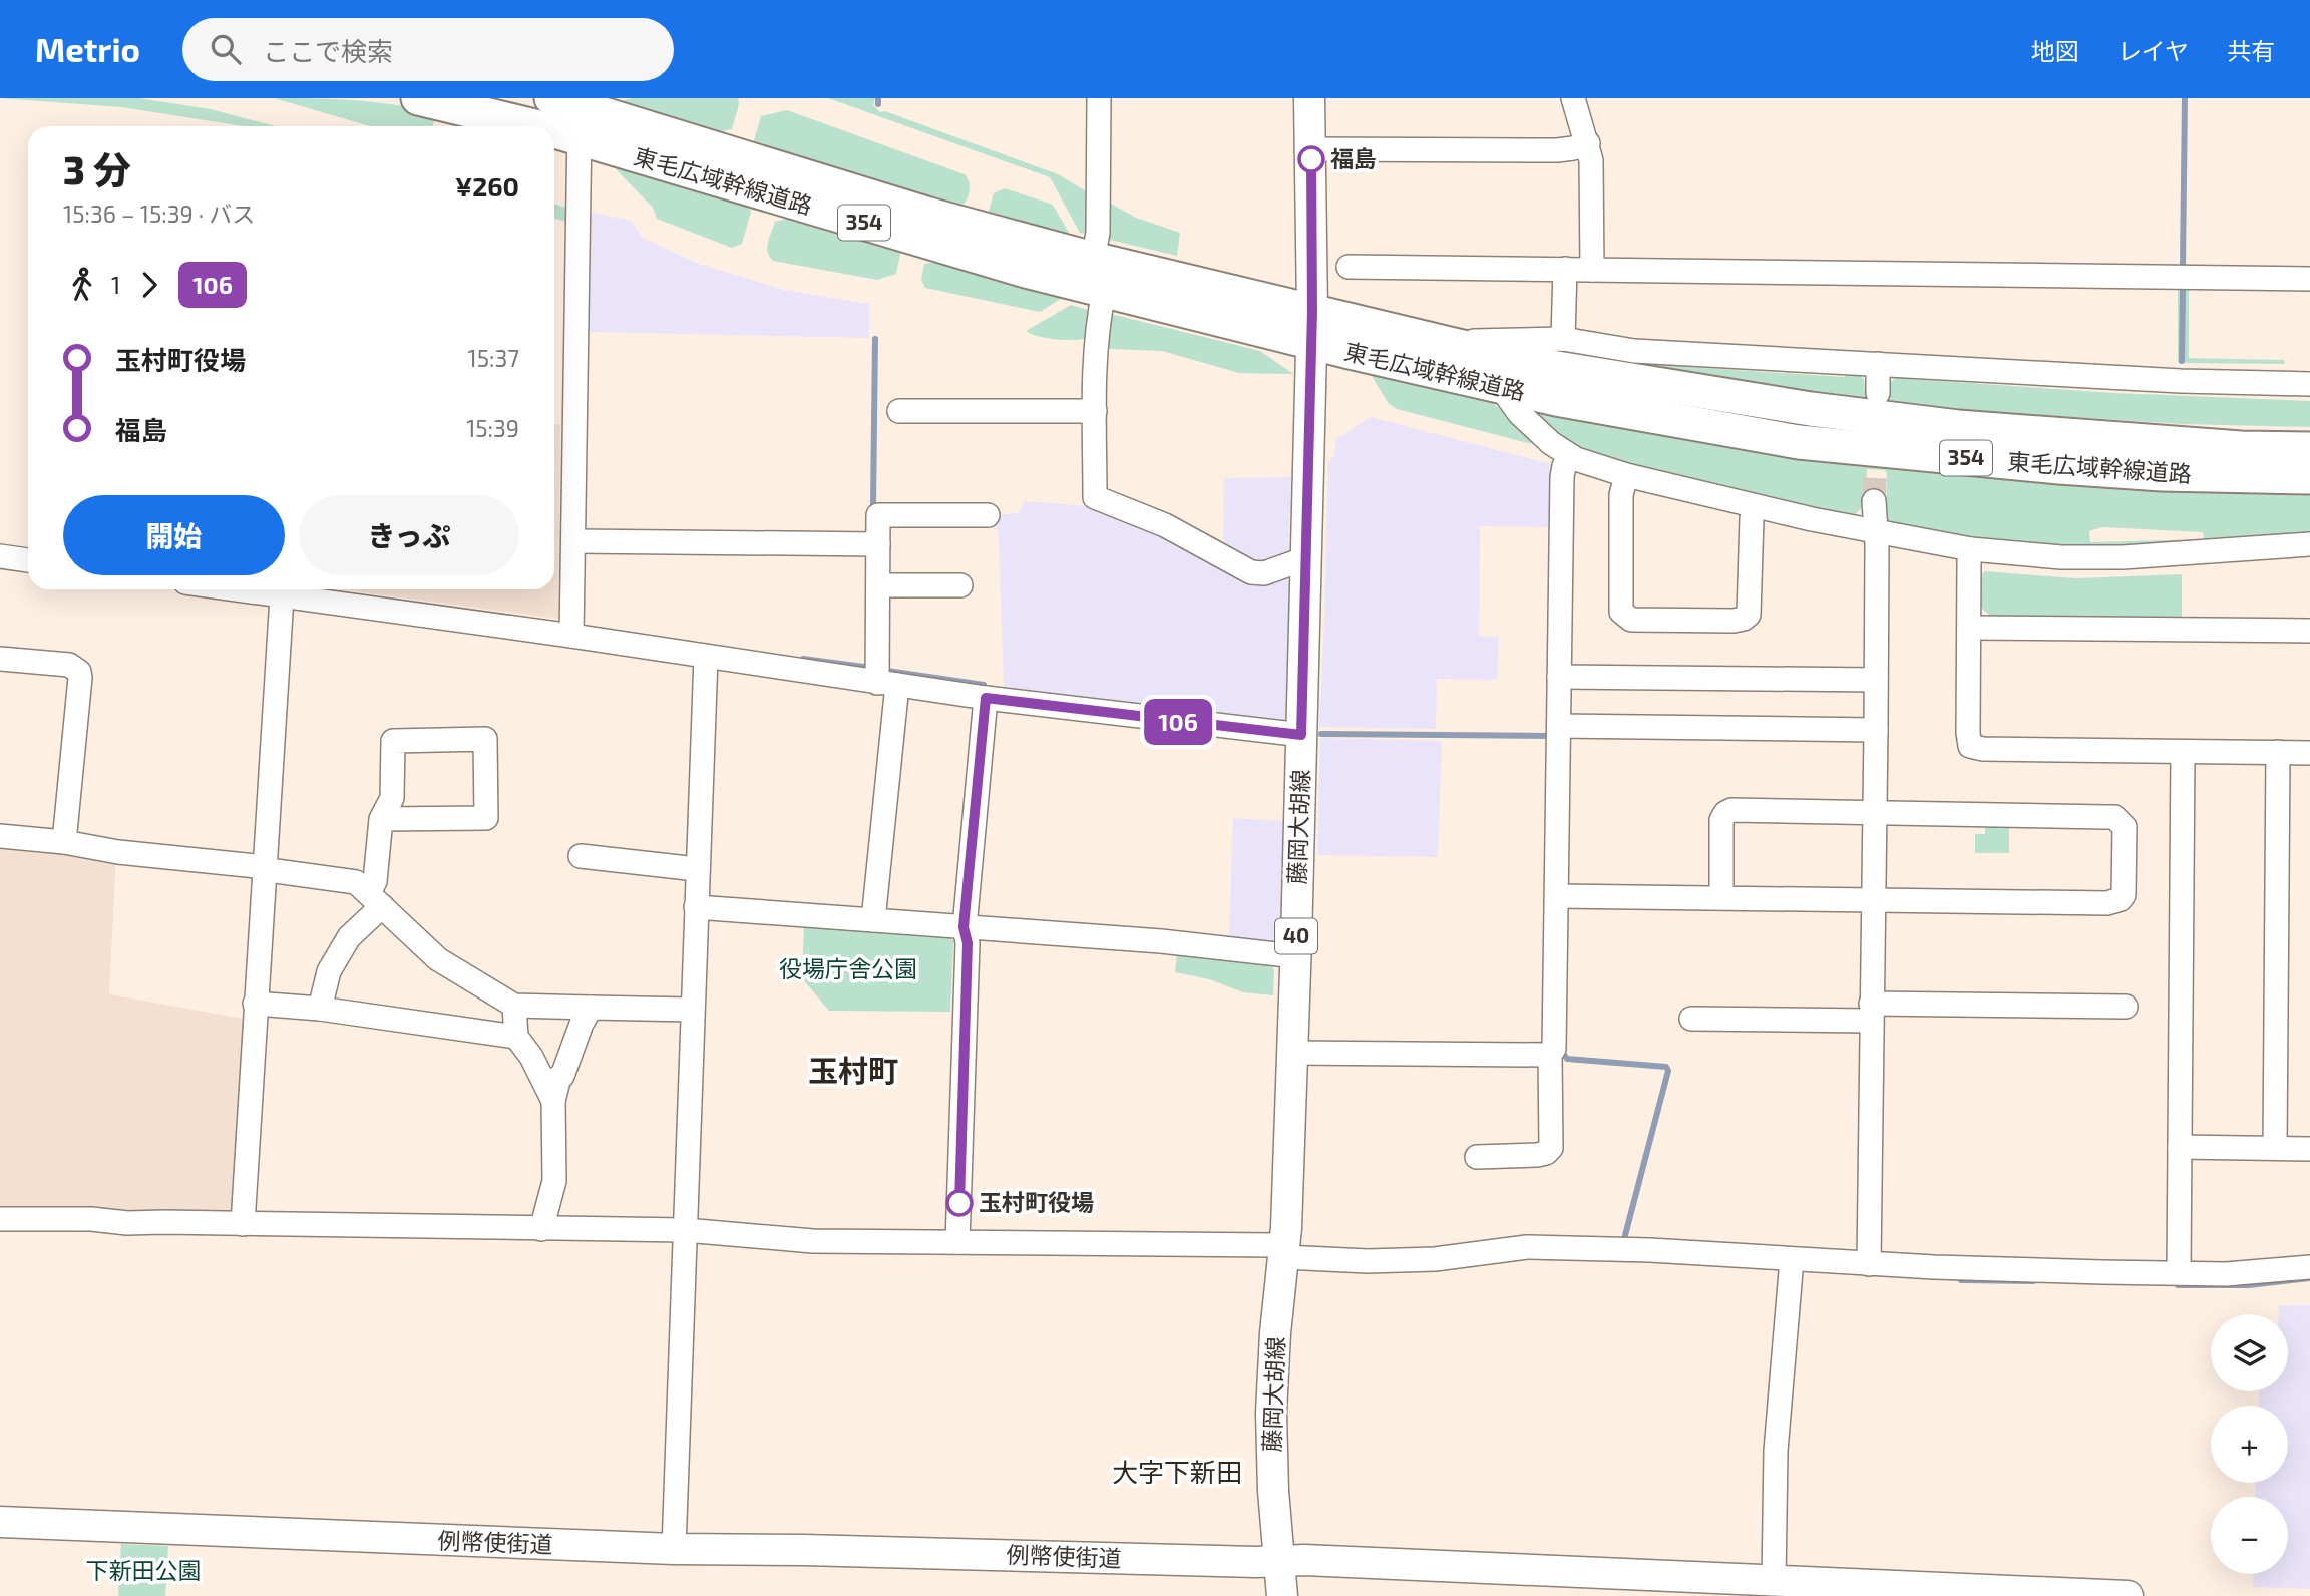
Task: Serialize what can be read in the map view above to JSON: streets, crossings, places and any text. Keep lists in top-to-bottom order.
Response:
{
  "streets": {
    "highway": ["東毛広域幹線道路", "354"],
    "main road": ["藤岡大胡線", "40", "例幣使街道"]
  },
  "crossings": [
    ["東毛広域幹線道路", "藤岡大胡線"],
    ["藤岡大胡線", "例幣使街道"]
  ],
  "districts": ["玉村町", "大字下新田"],
  "parks": ["役場庁舎公園", "下新田公園"],
  "places": ["福島", "玉村町役場"],
  "lines": ["bus line 106"],
  "page": {
    "header": "Metrio",
    "search": "ここで検索",
    "nav": ["地図", "レイヤ", "共有"],
    "on_map": "106",
    "heading": ["3 分", "15:36 – 15:39 · バス", "¥260"],
    "legs": ["1", "106"],
    "list": [
      {
        "name": "玉村町役場",
        "value": "15:37"
      },
      {
        "name": "福島",
        "value": "15:39"
      }
    ],
    "buttons": ["開始", "きっぷ"],
    "map_buttons": ["+", "−"]
  }
}
